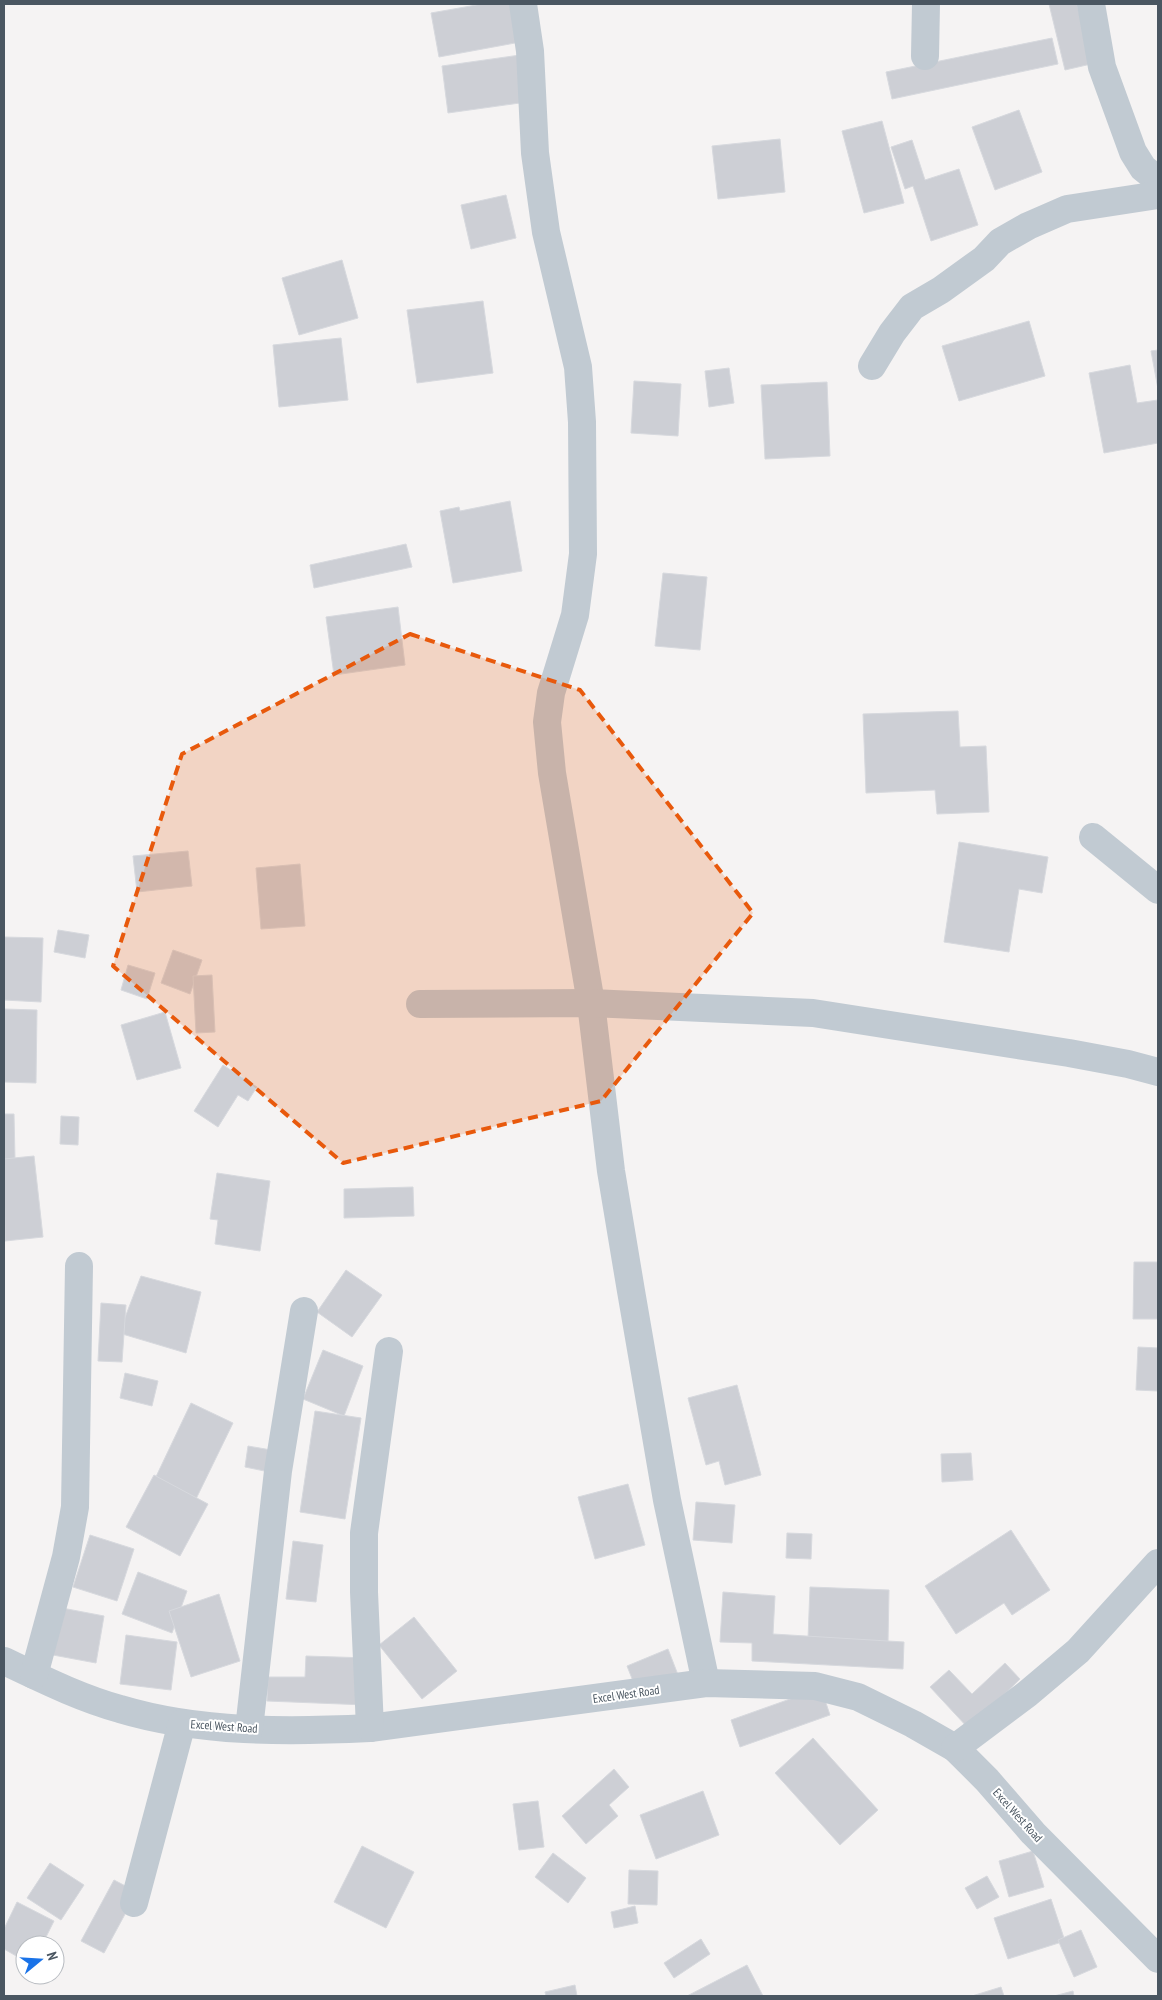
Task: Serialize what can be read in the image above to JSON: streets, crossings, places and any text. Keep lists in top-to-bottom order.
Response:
{
  "streets": {
    "street": ["Excel West Road"]
  },
  "north": "right"
}
